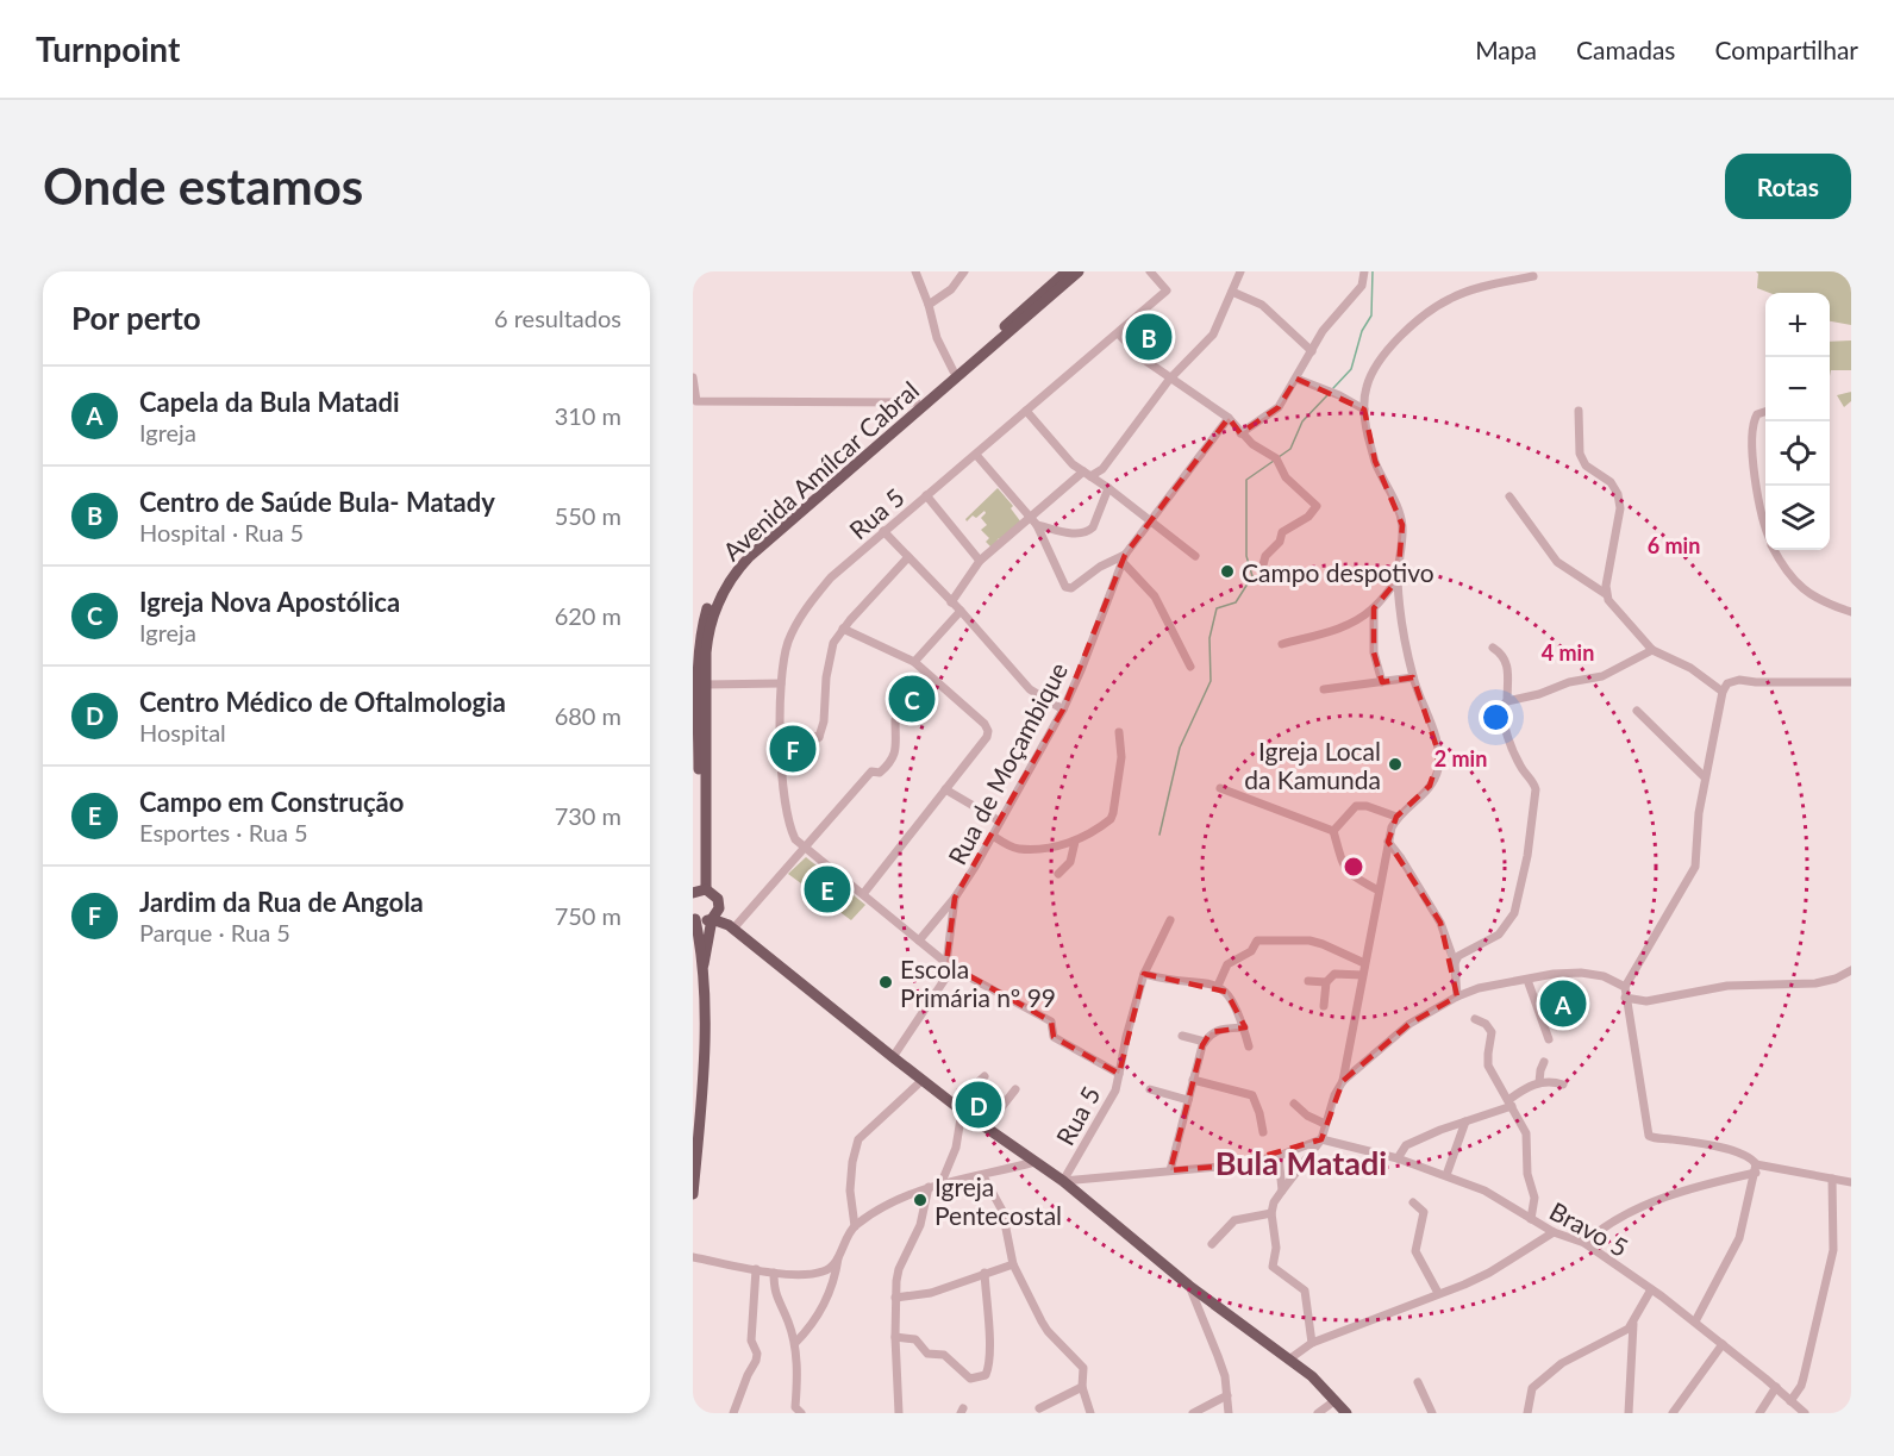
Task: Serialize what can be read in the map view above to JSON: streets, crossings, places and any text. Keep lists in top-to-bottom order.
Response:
{
  "streets": {
    "main road": ["Avenida Amílcar Cabral"],
    "street": ["Rua 5", "Rua de Moçambique", "Bravo 5"]
  },
  "crossings": [
    ["Rua 5", "Rua de Moçambique"]
  ],
  "districts": ["Bula Matadi"],
  "places": [
    "Campo despotivo",
    "Igreja Local da Kamunda",
    "Escola Primária nº 99",
    "Igreja Pentecostal"
  ],
  "page": {
    "header": "Turnpoint",
    "nav": ["Mapa", "Camadas", "Compartilhar"],
    "buttons": "Rotas",
    "title": "Onde estamos",
    "heading": ["Por perto", "6 resultados"],
    "map_buttons": ["+", "−"],
    "pins": [
      "B",
      "C",
      "F",
      "E",
      "A",
      "D"
    ],
    "list": [
      {
        "mark": "A",
        "name": "Capela da Bula Matadi",
        "note": "Igreja",
        "value": "310 m"
      },
      {
        "mark": "B",
        "name": "Centro de Saúde Bula- Matady",
        "note": "Hospital · Rua 5",
        "value": "550 m"
      },
      {
        "mark": "C",
        "name": "Igreja Nova Apostólica",
        "note": "Igreja",
        "value": "620 m"
      },
      {
        "mark": "D",
        "name": "Centro Médico de Oftalmologia",
        "note": "Hospital",
        "value": "680 m"
      },
      {
        "mark": "E",
        "name": "Campo em Construção",
        "note": "Esportes · Rua 5",
        "value": "730 m"
      },
      {
        "mark": "F",
        "name": "Jardim da Rua de Angola",
        "note": "Parque · Rua 5",
        "value": "750 m"
      }
    ]
  },
  "rings": ["6 min", "4 min", "2 min"]
}
